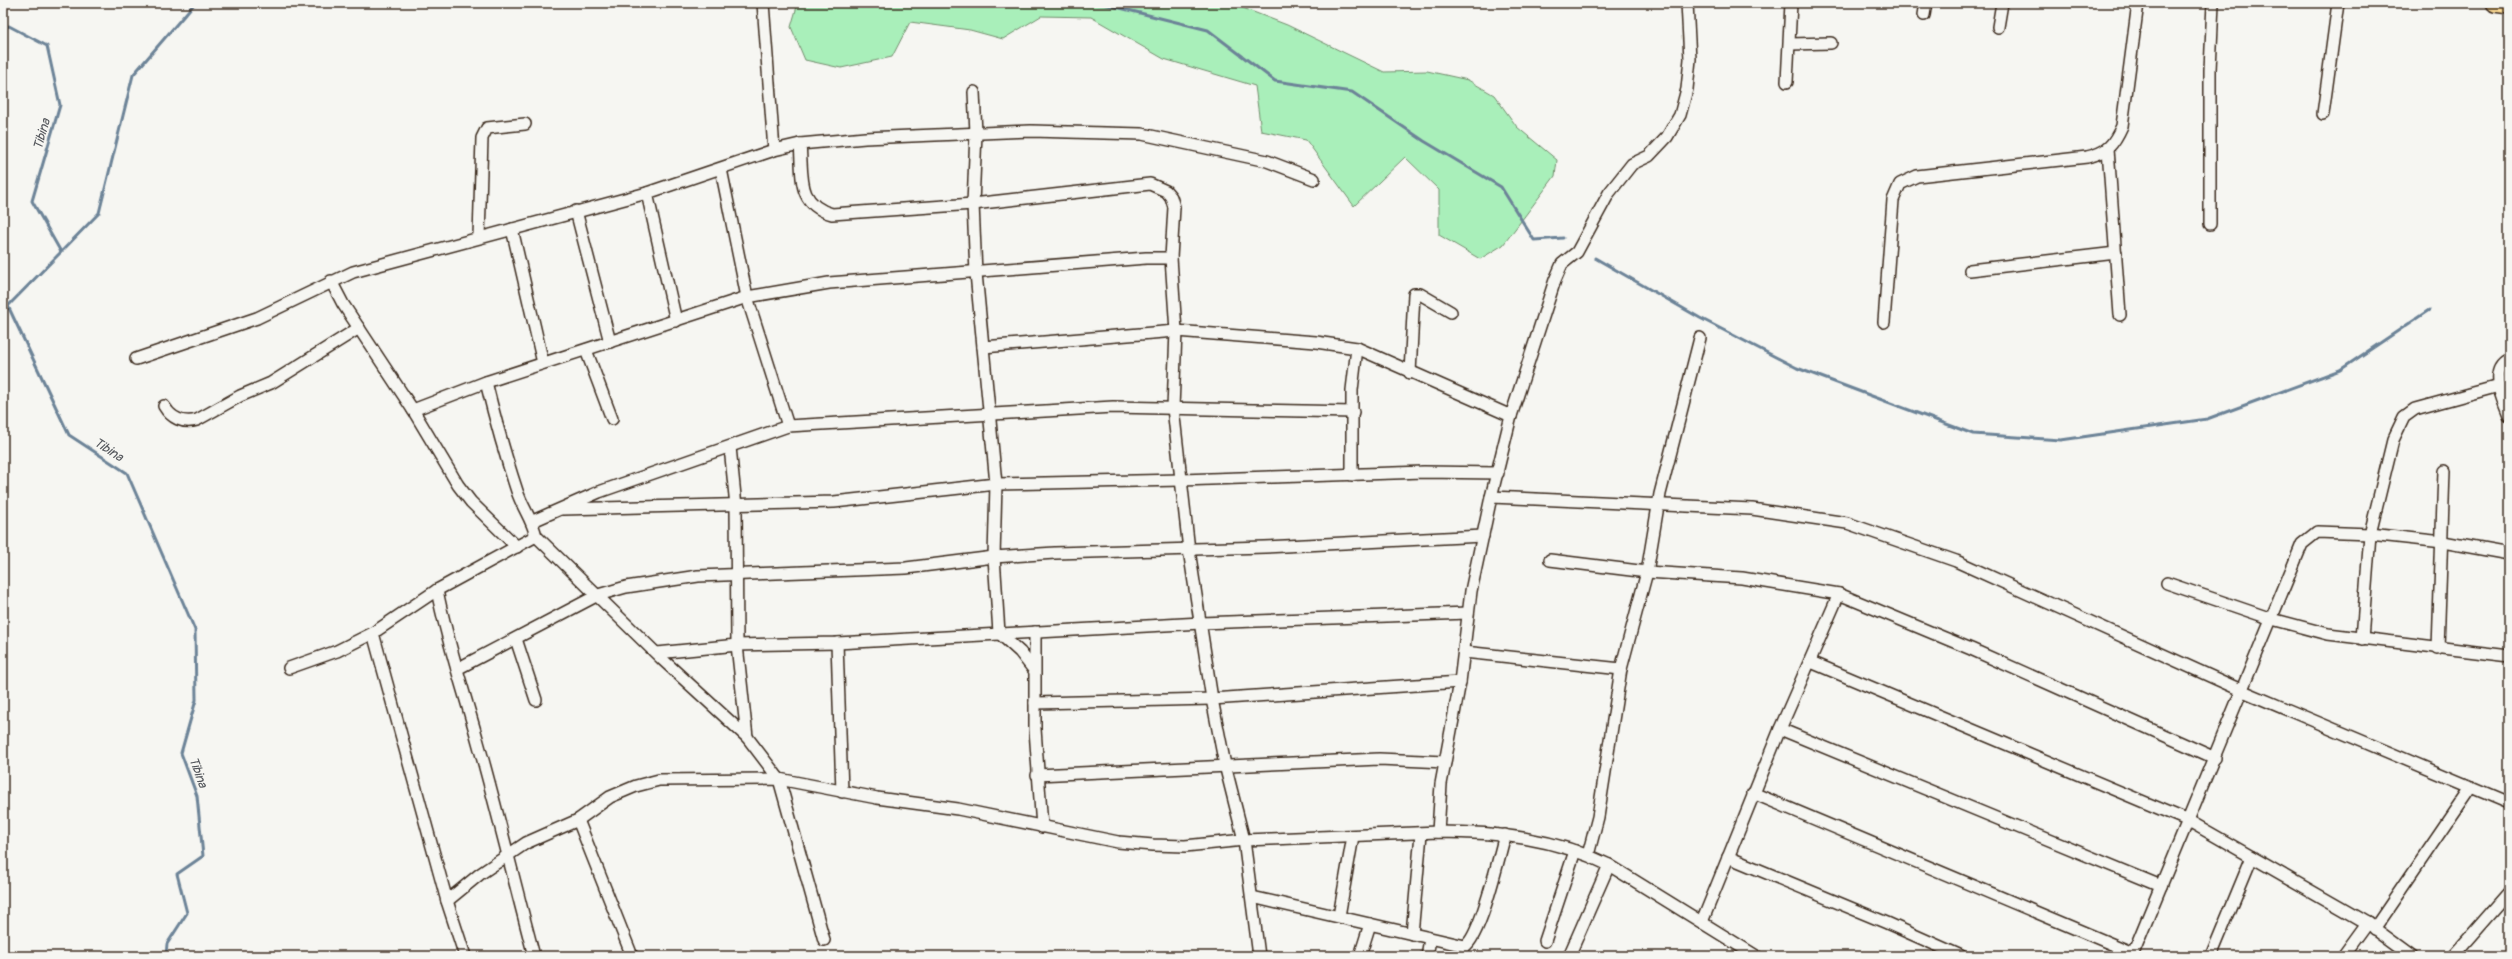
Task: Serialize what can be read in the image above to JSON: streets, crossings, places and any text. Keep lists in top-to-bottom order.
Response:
{
  "water": ["Tibina"]
}
